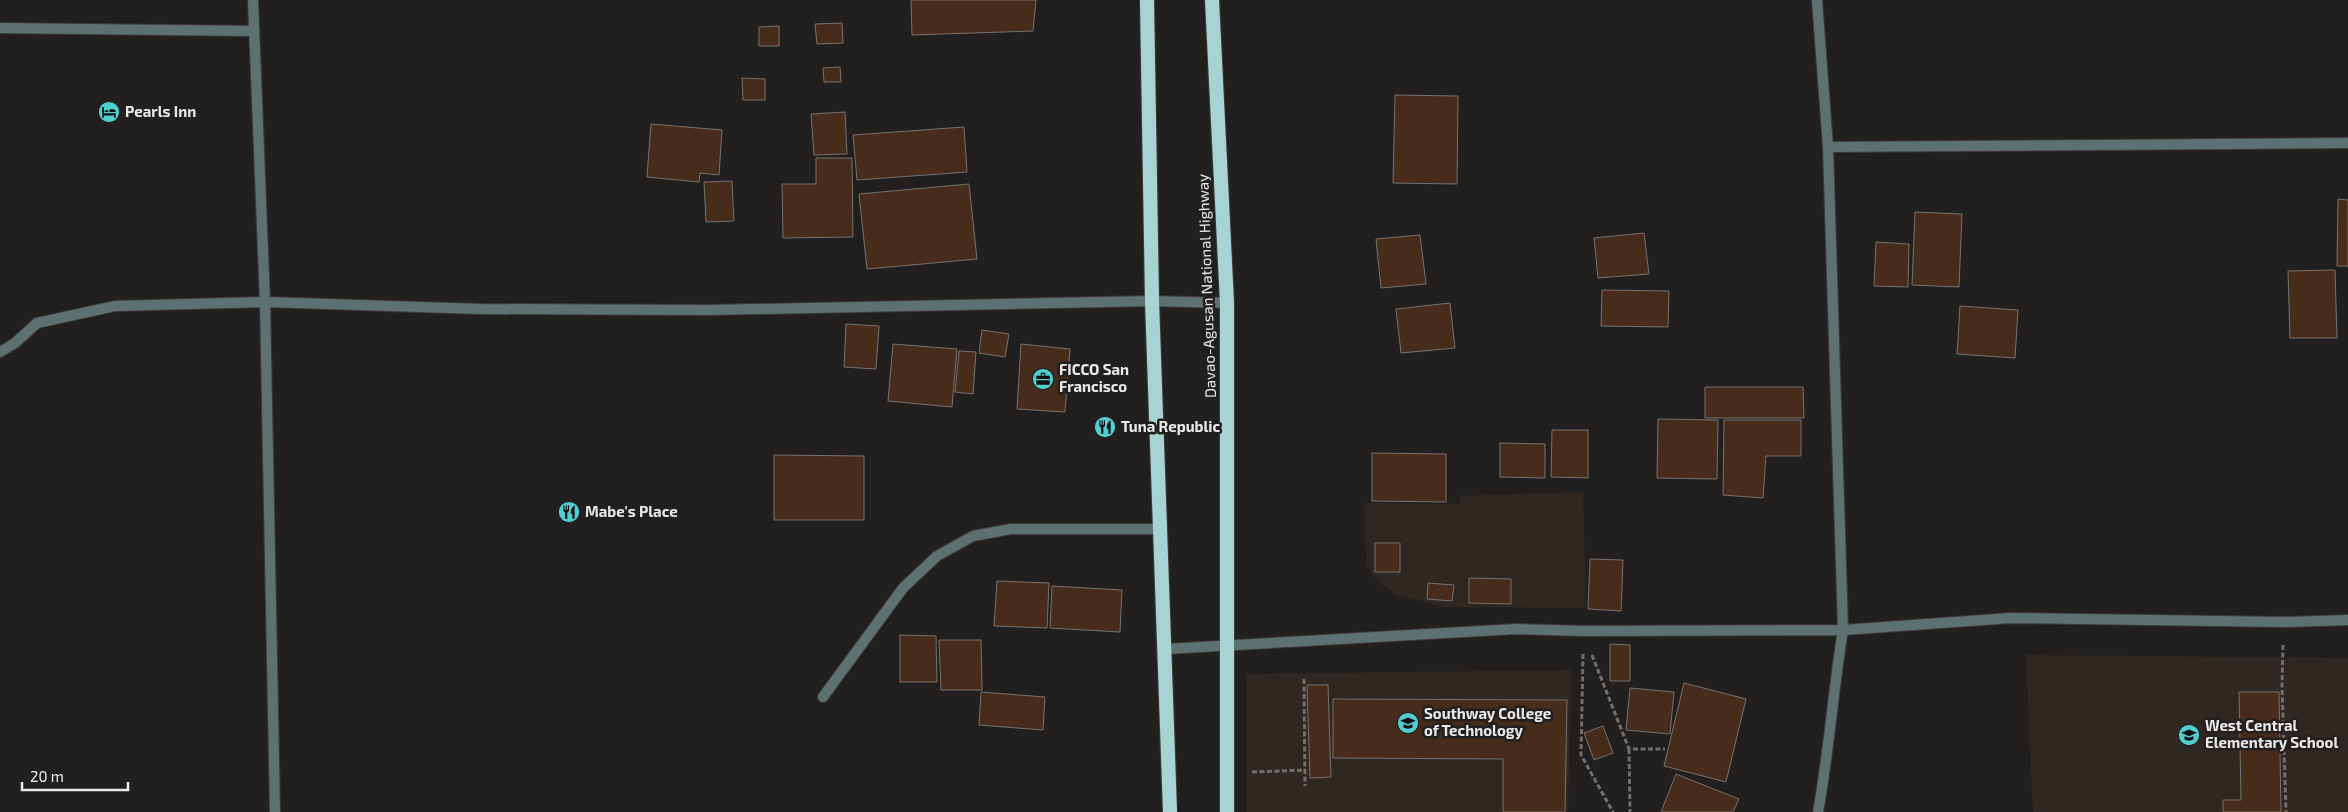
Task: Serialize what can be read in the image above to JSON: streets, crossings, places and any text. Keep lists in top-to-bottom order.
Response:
{
  "streets": {
    "highway": ["Davao-Agusan National Highway"]
  },
  "places": {
    "hotel": ["Pearls Inn"],
    "office": ["FICCO San Francisco"],
    "restaurant": ["Tuna Republic", "Mabe's Place"],
    "school or university": ["Southway College of Technology", "West Central Elementary School"]
  },
  "scale_bar": "20 m"
}
